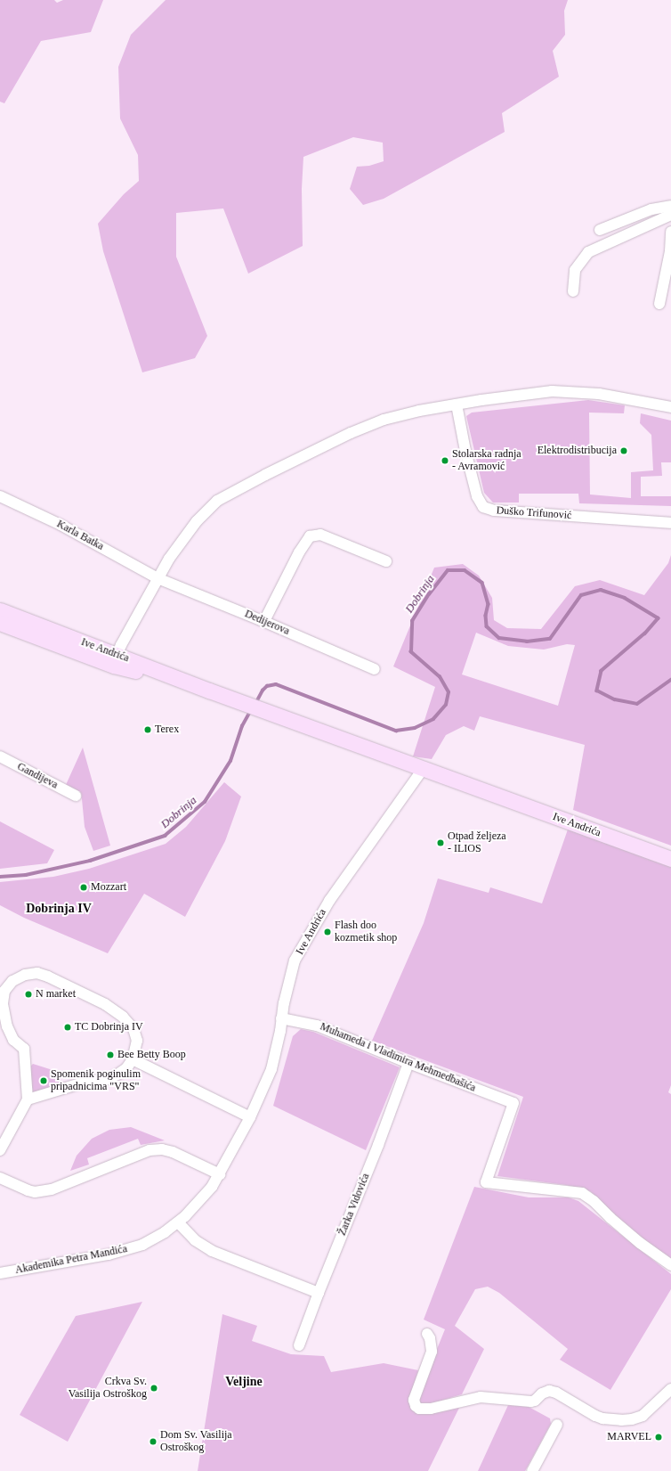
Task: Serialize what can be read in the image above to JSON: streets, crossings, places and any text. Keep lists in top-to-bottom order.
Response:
{
  "streets": {
    "main road": ["Ive Andrića"],
    "street": [
      "Duško Trifunović",
      "Karla Batka",
      "Dedijerova",
      "Gandijeva",
      "Muhameda i Vladimira Mehmedbašića",
      "Žarka Vidovića",
      "Akademika Petra Mandića"
    ]
  },
  "crossings": [
    ["Karla Batka", "Dedijerova"],
    ["Ive Andrića", "Muhameda i Vladimira Mehmedbašića"],
    ["Ive Andrića", "Akademika Petra Mandića"],
    ["Muhameda i Vladimira Mehmedbašića", "Žarka Vidovića"]
  ],
  "districts": ["Dobrinja IV", "Veljine"],
  "water": ["Dobrinja"],
  "places": [
    "Elektrodistribucija",
    "Stolarska radnja - Avramović",
    "Terex",
    "Otpad željeza - ILIOS",
    "Mozzart",
    "Flash doo kozmetik shop",
    "N market",
    "TC Dobrinja IV",
    "Bee Betty Boop",
    "Spomenik poginulim pripadnicima \"VRS\"",
    "Crkva Sv. Vasilija Ostroškog",
    "MARVEL",
    "Dom Sv. Vasilija Ostroškog"
  ]
}
